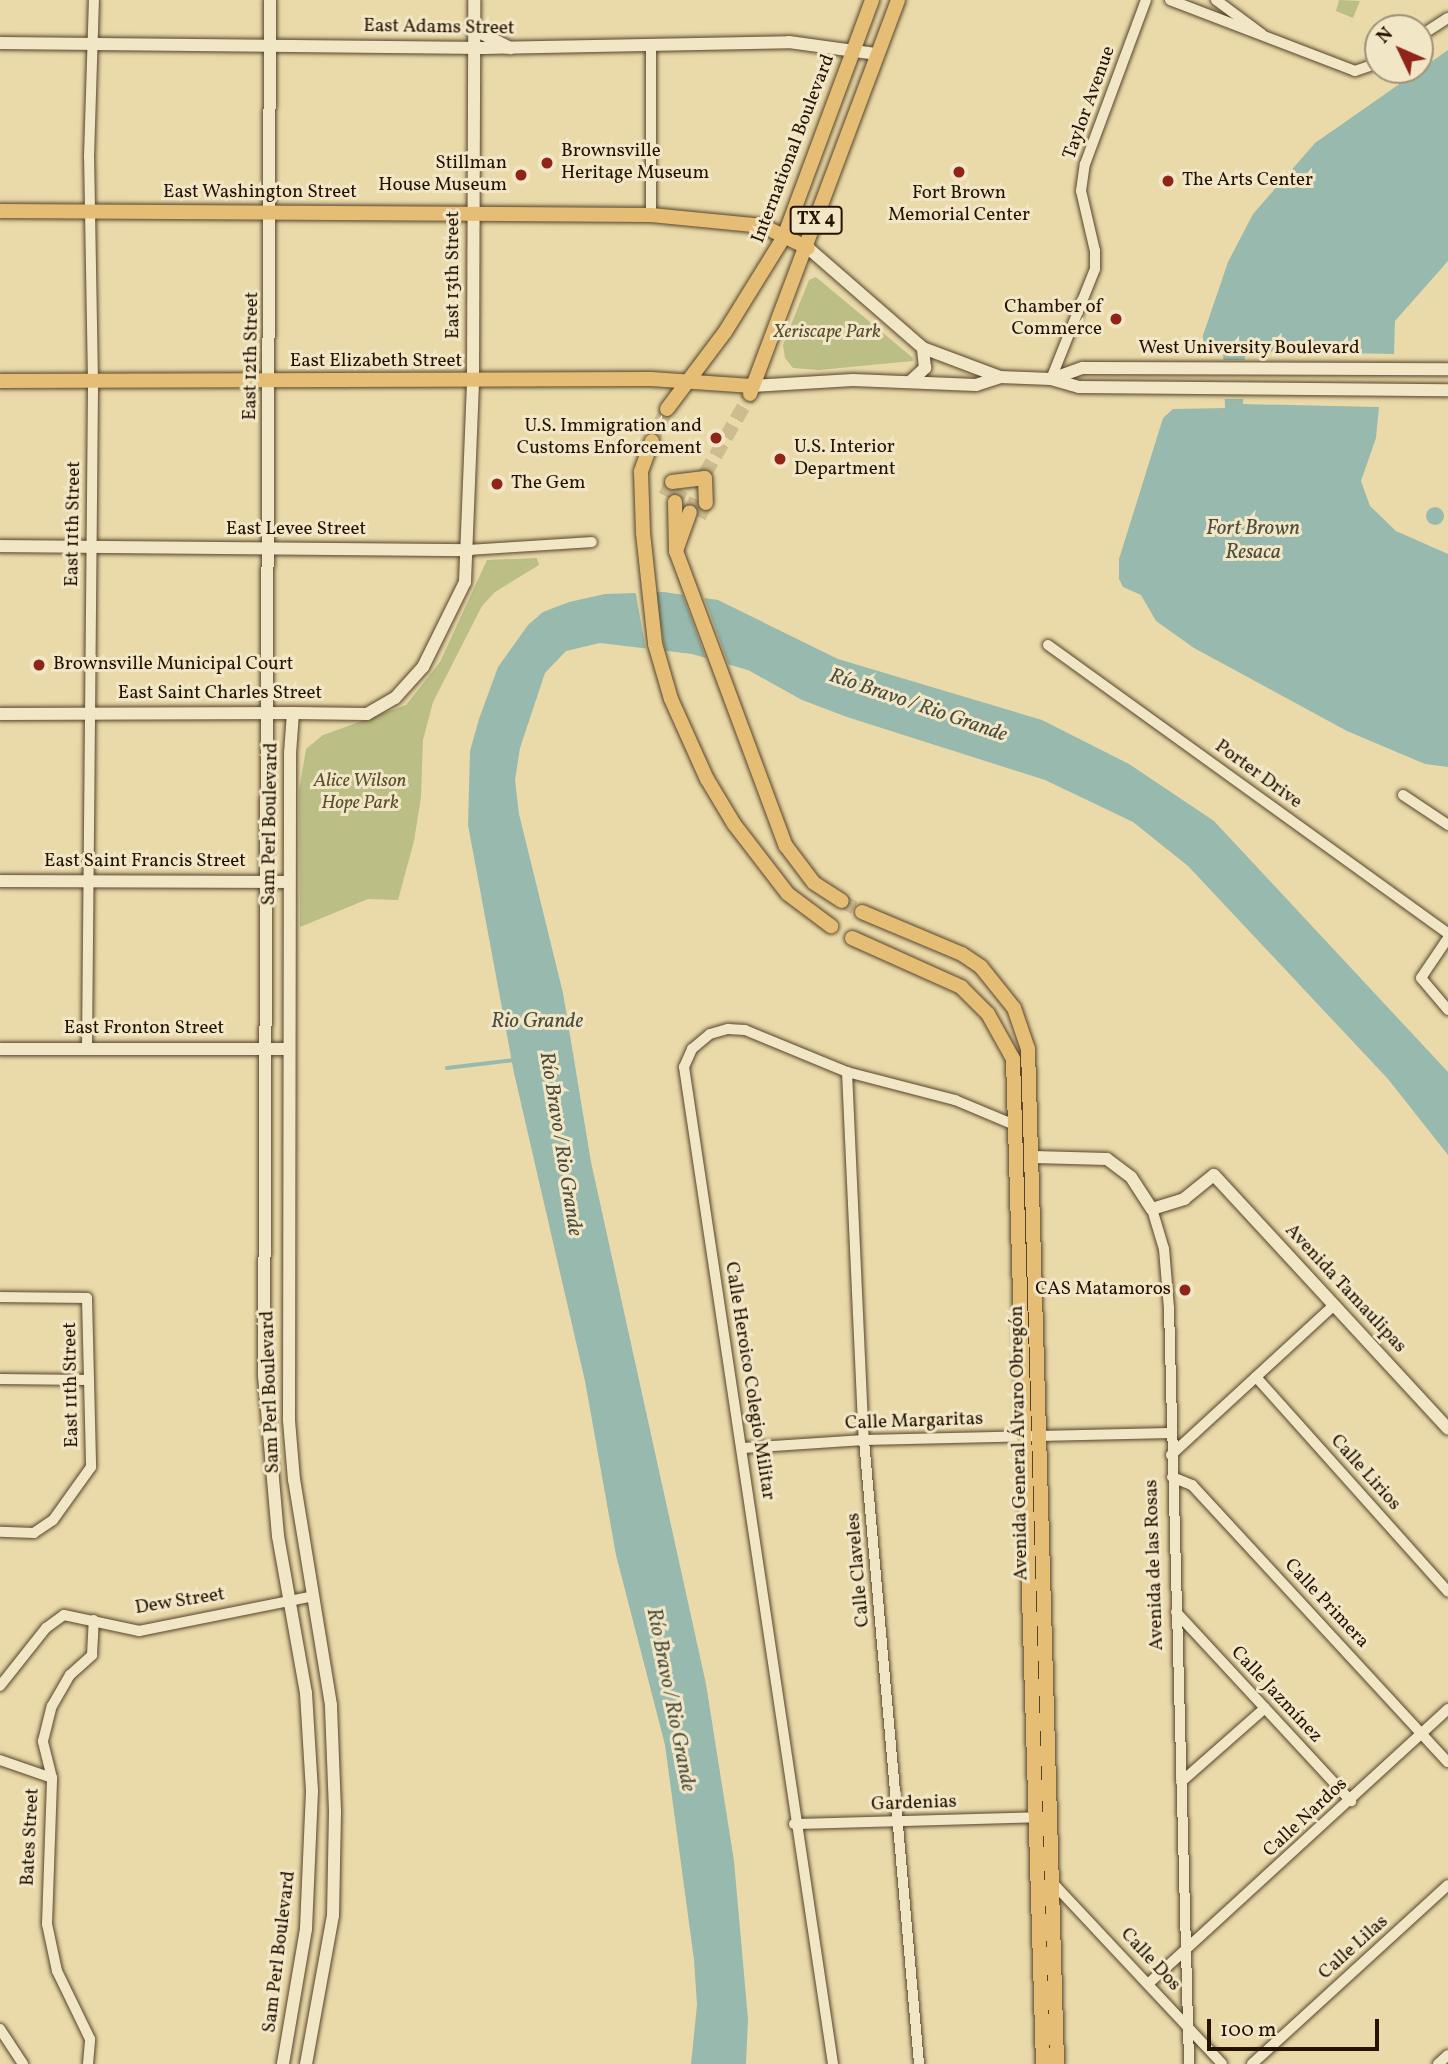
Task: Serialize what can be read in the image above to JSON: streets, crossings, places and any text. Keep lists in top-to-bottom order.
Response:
{
  "streets": {
    "main road": [
      "East Adams Street",
      "International Boulevard",
      "East Washington Street",
      "TX 4",
      "East 13th Street",
      "West University Boulevard",
      "East 12th Street",
      "East Elizabeth Street",
      "East Levee Street",
      "East Saint Charles Street",
      "Sam Perl Boulevard",
      "East Saint Francis Street",
      "East Fronton Street",
      "Avenida Tamaulipas",
      "Avenida General Álvaro Obregón",
      "Avenida de las Rosas"
    ],
    "street": [
      "Taylor Avenue",
      "East 11th Street",
      "Porter Drive",
      "Calle Heroico Colegio Militar",
      "Calle Margaritas",
      "Calle Lirios",
      "Calle Claveles",
      "Dew Street",
      "Calle Primera",
      "Calle Jazmínez",
      "Gardenias",
      "Calle Nardos",
      "Bates Street",
      "Calle Lilas",
      "Calle Dos"
    ]
  },
  "crossings": [
    ["East Adams Street", "International Boulevard"],
    ["East Adams Street", "TX 4"],
    ["East Adams Street", "East 13th Street"],
    ["East Adams Street", "East 12th Street"],
    ["East Adams Street", "East 11th Street"],
    ["Taylor Avenue", "West University Boulevard"],
    ["International Boulevard", "East Washington Street"],
    ["International Boulevard", "East Elizabeth Street"],
    ["East Washington Street", "TX 4"],
    ["East Washington Street", "East 13th Street"],
    ["East Washington Street", "West University Boulevard"],
    ["East Washington Street", "East 12th Street"],
    ["East Washington Street", "East 11th Street"],
    ["TX 4", "West University Boulevard"],
    ["TX 4", "East Elizabeth Street"],
    ["East 13th Street", "East Elizabeth Street"],
    ["East 13th Street", "East Levee Street"],
    ["East 13th Street", "East Saint Charles Street"],
    ["West University Boulevard", "East Elizabeth Street"],
    ["East 12th Street", "East Elizabeth Street"],
    ["East 12th Street", "East Levee Street"],
    ["East 12th Street", "East Saint Charles Street"],
    ["East 12th Street", "Sam Perl Boulevard"],
    ["East Elizabeth Street", "East 11th Street"],
    ["East 11th Street", "East Levee Street"],
    ["East 11th Street", "East Saint Charles Street"],
    ["East 11th Street", "East Saint Francis Street"],
    ["East 11th Street", "East Fronton Street"],
    ["East Saint Charles Street", "Sam Perl Boulevard"],
    ["Sam Perl Boulevard", "East Saint Francis Street"],
    ["Sam Perl Boulevard", "East Fronton Street"],
    ["Sam Perl Boulevard", "Dew Street"],
    ["Avenida Tamaulipas", "Avenida de las Rosas"],
    ["Calle Heroico Colegio Militar", "Calle Margaritas"],
    ["Calle Heroico Colegio Militar", "Avenida General Álvaro Obregón"],
    ["Calle Heroico Colegio Militar", "Calle Claveles"],
    ["Calle Heroico Colegio Militar", "Gardenias"],
    ["Calle Margaritas", "Avenida General Álvaro Obregón"],
    ["Calle Margaritas", "Avenida de las Rosas"],
    ["Calle Margaritas", "Calle Claveles"],
    ["Avenida General Álvaro Obregón", "Avenida de las Rosas"],
    ["Avenida General Álvaro Obregón", "Gardenias"],
    ["Avenida General Álvaro Obregón", "Calle Dos"],
    ["Avenida de las Rosas", "Calle Primera"],
    ["Avenida de las Rosas", "Calle Jazmínez"],
    ["Avenida de las Rosas", "Calle Nardos"],
    ["Avenida de las Rosas", "Calle Dos"],
    ["Calle Claveles", "Gardenias"],
    ["Dew Street", "Bates Street"],
    ["Calle Primera", "Calle Nardos"],
    ["Calle Jazmínez", "Calle Nardos"],
    ["Calle Nardos", "Calle Dos"]
  ],
  "water": ["Fort Brown Resaca", "Río Bravo / Rio Grande", "Rio Grande"],
  "parks": ["Xeriscape Park", "Alice Wilson Hope Park"],
  "places": [
    "Brownsville Heritage Museum",
    "Fort Brown Memorial Center",
    "Stillman House Museum",
    "The Arts Center",
    "Chamber of Commerce",
    "U.S. Immigration and Customs Enforcement",
    "U.S. Interior Department",
    "The Gem",
    "Brownsville Municipal Court",
    "CAS Matamoros"
  ],
  "scale_bar": "100 m",
  "north": "top left"
}
